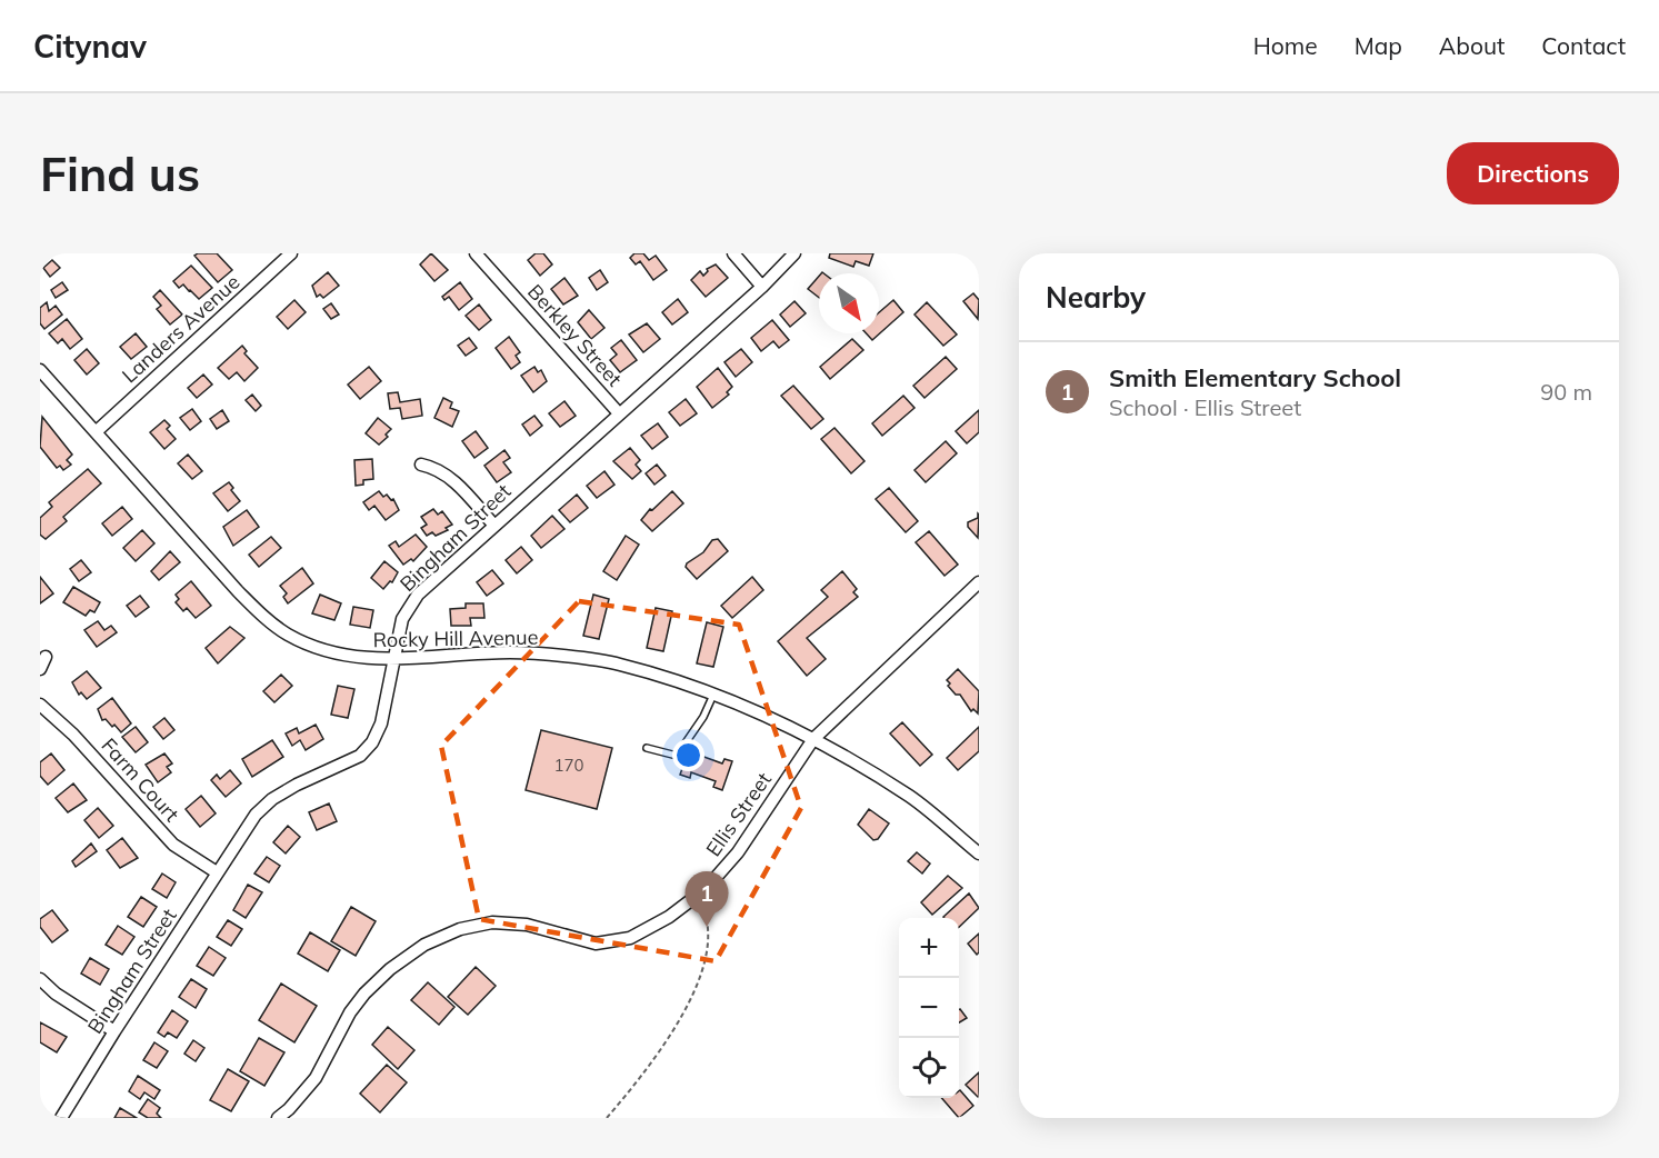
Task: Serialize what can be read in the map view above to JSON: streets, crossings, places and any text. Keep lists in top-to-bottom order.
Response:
{
  "streets": {
    "street": [
      "Landers Avenue",
      "Berkley Street",
      "Bingham Street",
      "Rocky Hill Avenue",
      "Farm Court",
      "Ellis Street"
    ]
  },
  "crossings": [
    ["Landers Avenue", "Rocky Hill Avenue"],
    ["Berkley Street", "Bingham Street"],
    ["Bingham Street", "Rocky Hill Avenue"],
    ["Bingham Street", "Farm Court"],
    ["Rocky Hill Avenue", "Ellis Street"]
  ],
  "house_numbers": ["170"],
  "north": "bottom right",
  "page": {
    "header": "Citynav",
    "nav": [
      "Home",
      "Map",
      "About",
      "Contact"
    ],
    "buttons": "Directions",
    "title": "Find us",
    "heading": "Nearby",
    "list": [
      {
        "mark": "1",
        "name": "Smith Elementary School",
        "note": "School · Ellis Street",
        "value": "90 m"
      }
    ],
    "pins": "1",
    "map_buttons": ["+", "−"]
  }
}
